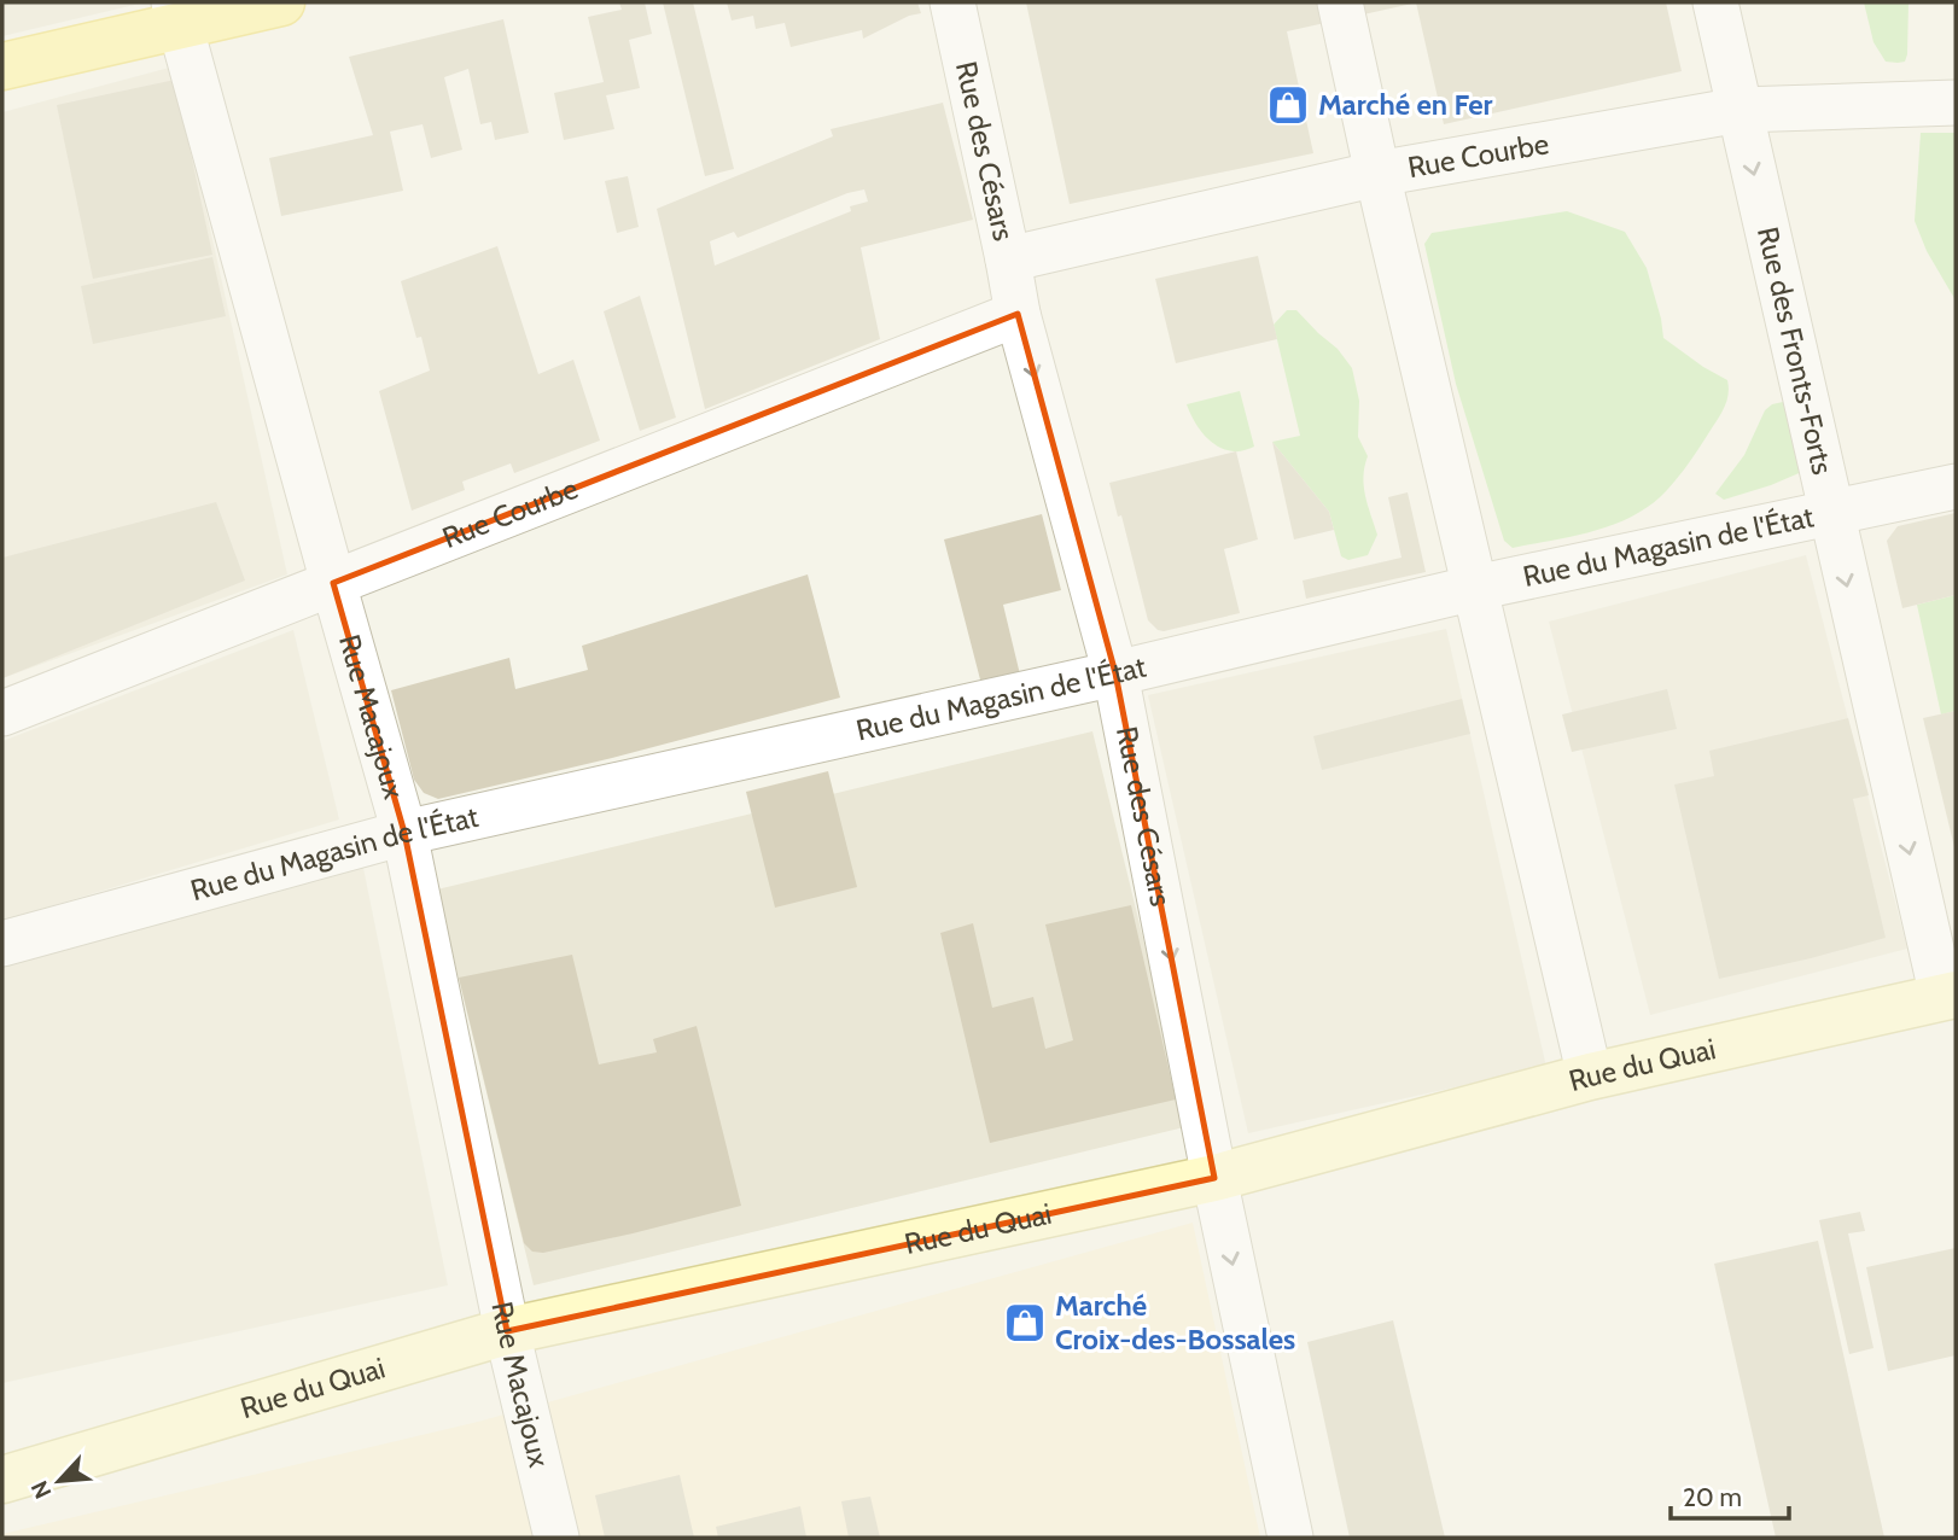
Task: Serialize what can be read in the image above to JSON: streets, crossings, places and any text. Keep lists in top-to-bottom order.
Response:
{
  "streets": {
    "street": [
      "Rue des Césars",
      "Rue Courbe",
      "Rue des Fronts-Forts",
      "Rue du Magasin de l'État",
      "Rue Macajoux",
      "Rue du Quai"
    ]
  },
  "crossings": [
    ["Rue des Césars", "Rue Courbe"],
    ["Rue des Césars", "Rue du Magasin de l'État"],
    ["Rue des Césars", "Rue du Quai"],
    ["Rue Courbe", "Rue des Fronts-Forts"],
    ["Rue Courbe", "Rue Macajoux"],
    ["Rue des Fronts-Forts", "Rue du Magasin de l'État"],
    ["Rue des Fronts-Forts", "Rue du Quai"],
    ["Rue du Magasin de l'État", "Rue Macajoux"],
    ["Rue Macajoux", "Rue du Quai"]
  ],
  "places": {
    "shop": ["Marché en Fer", "Marché Croix-des-Bossales"]
  },
  "scale_bar": "20 m",
  "north": "bottom left"
}
